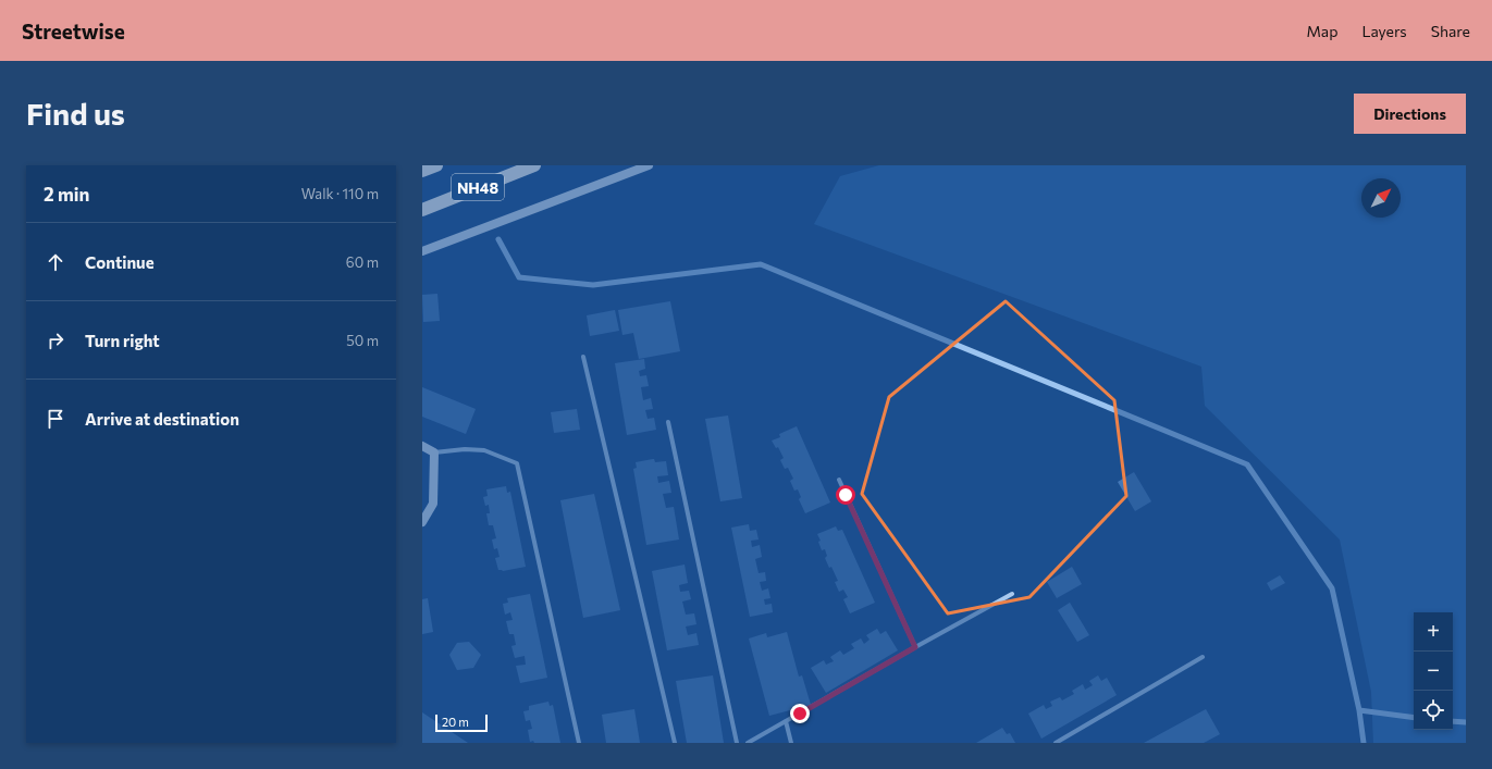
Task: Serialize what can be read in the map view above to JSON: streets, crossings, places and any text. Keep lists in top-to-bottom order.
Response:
{
  "streets": {
    "highway": ["NH48"]
  },
  "scale_bar": "20 m",
  "north": "top right",
  "page": {
    "header": "Streetwise",
    "nav": ["Map", "Layers", "Share"],
    "buttons": "Directions",
    "title": "Find us",
    "heading": ["2 min", "Walk · 110 m"],
    "list": [
      ["Continue", "60 m"],
      ["Turn right", "50 m"],
      "Arrive at destination"
    ],
    "map_buttons": ["+", "−"],
    "scale": "20 m"
  }
}
